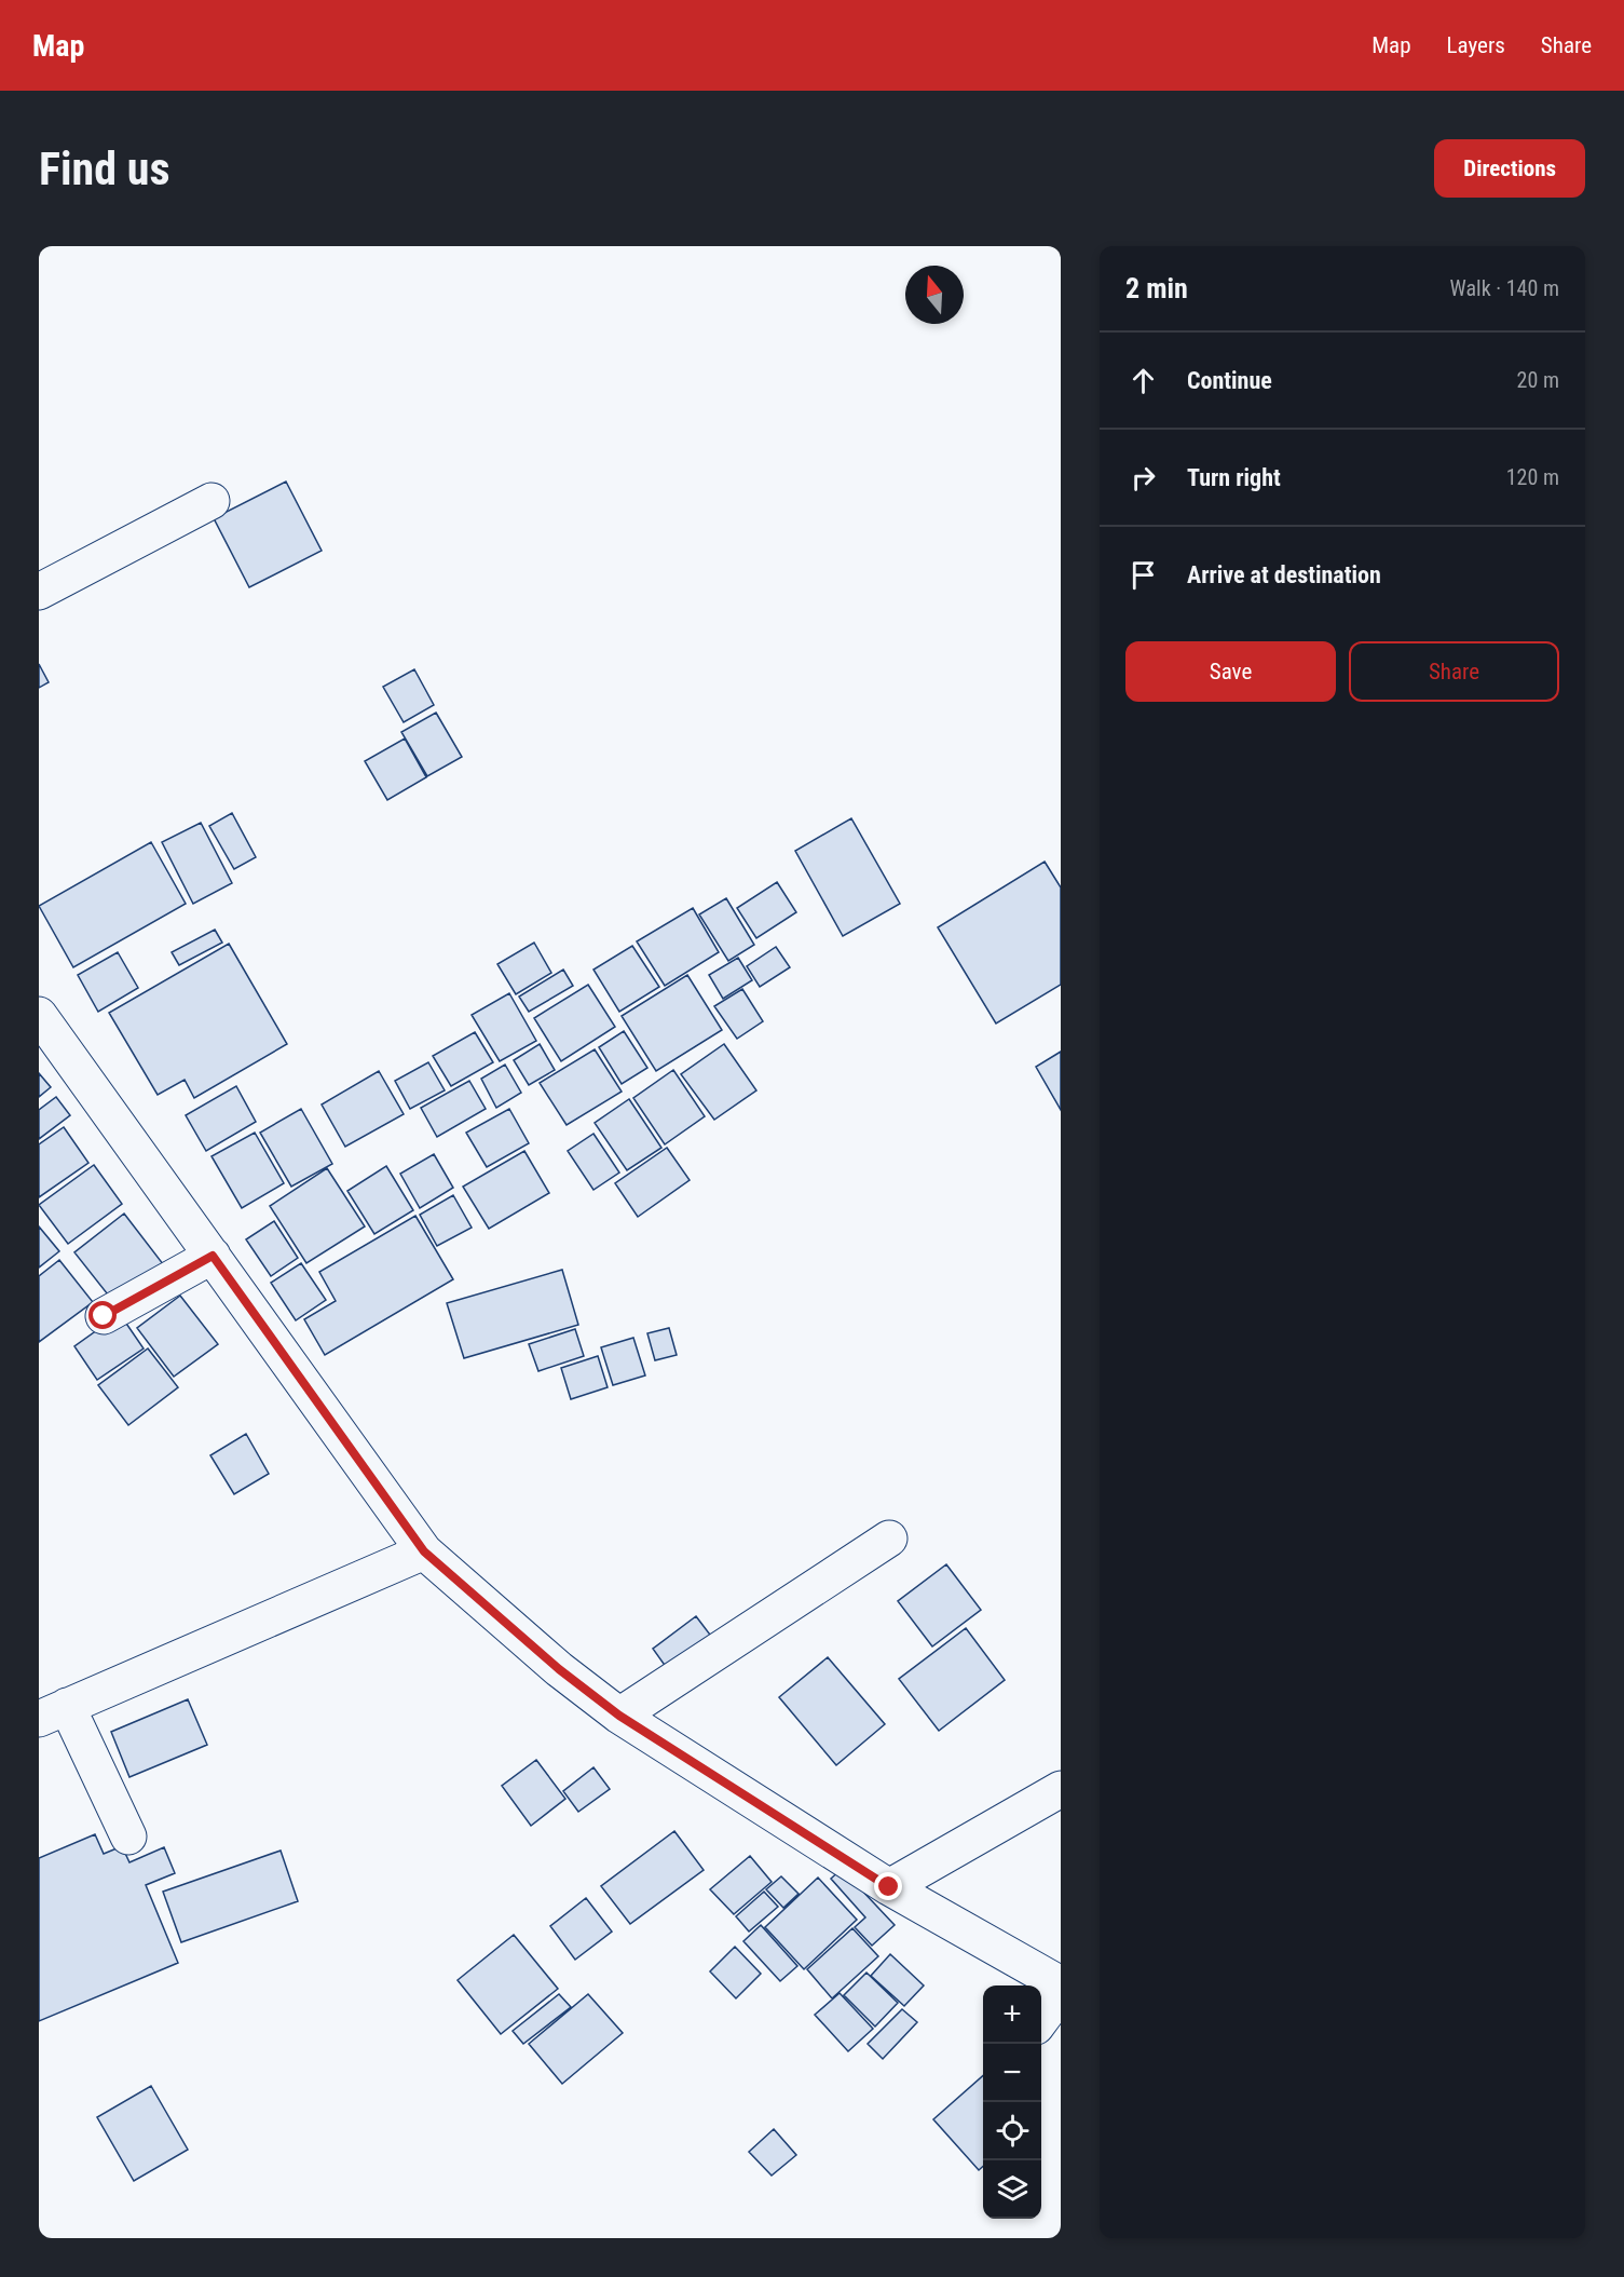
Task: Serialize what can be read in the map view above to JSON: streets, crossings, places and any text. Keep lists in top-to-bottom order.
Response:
{
  "north": "top",
  "page": {
    "header": "Map",
    "nav": ["Map", "Layers", "Share"],
    "buttons": [
      "Directions",
      ["Save", "Share"]
    ],
    "title": "Find us",
    "heading": ["2 min", "Walk · 140 m"],
    "list": [
      ["Continue", "20 m"],
      ["Turn right", "120 m"],
      "Arrive at destination"
    ],
    "map_buttons": ["+", "−"]
  }
}
